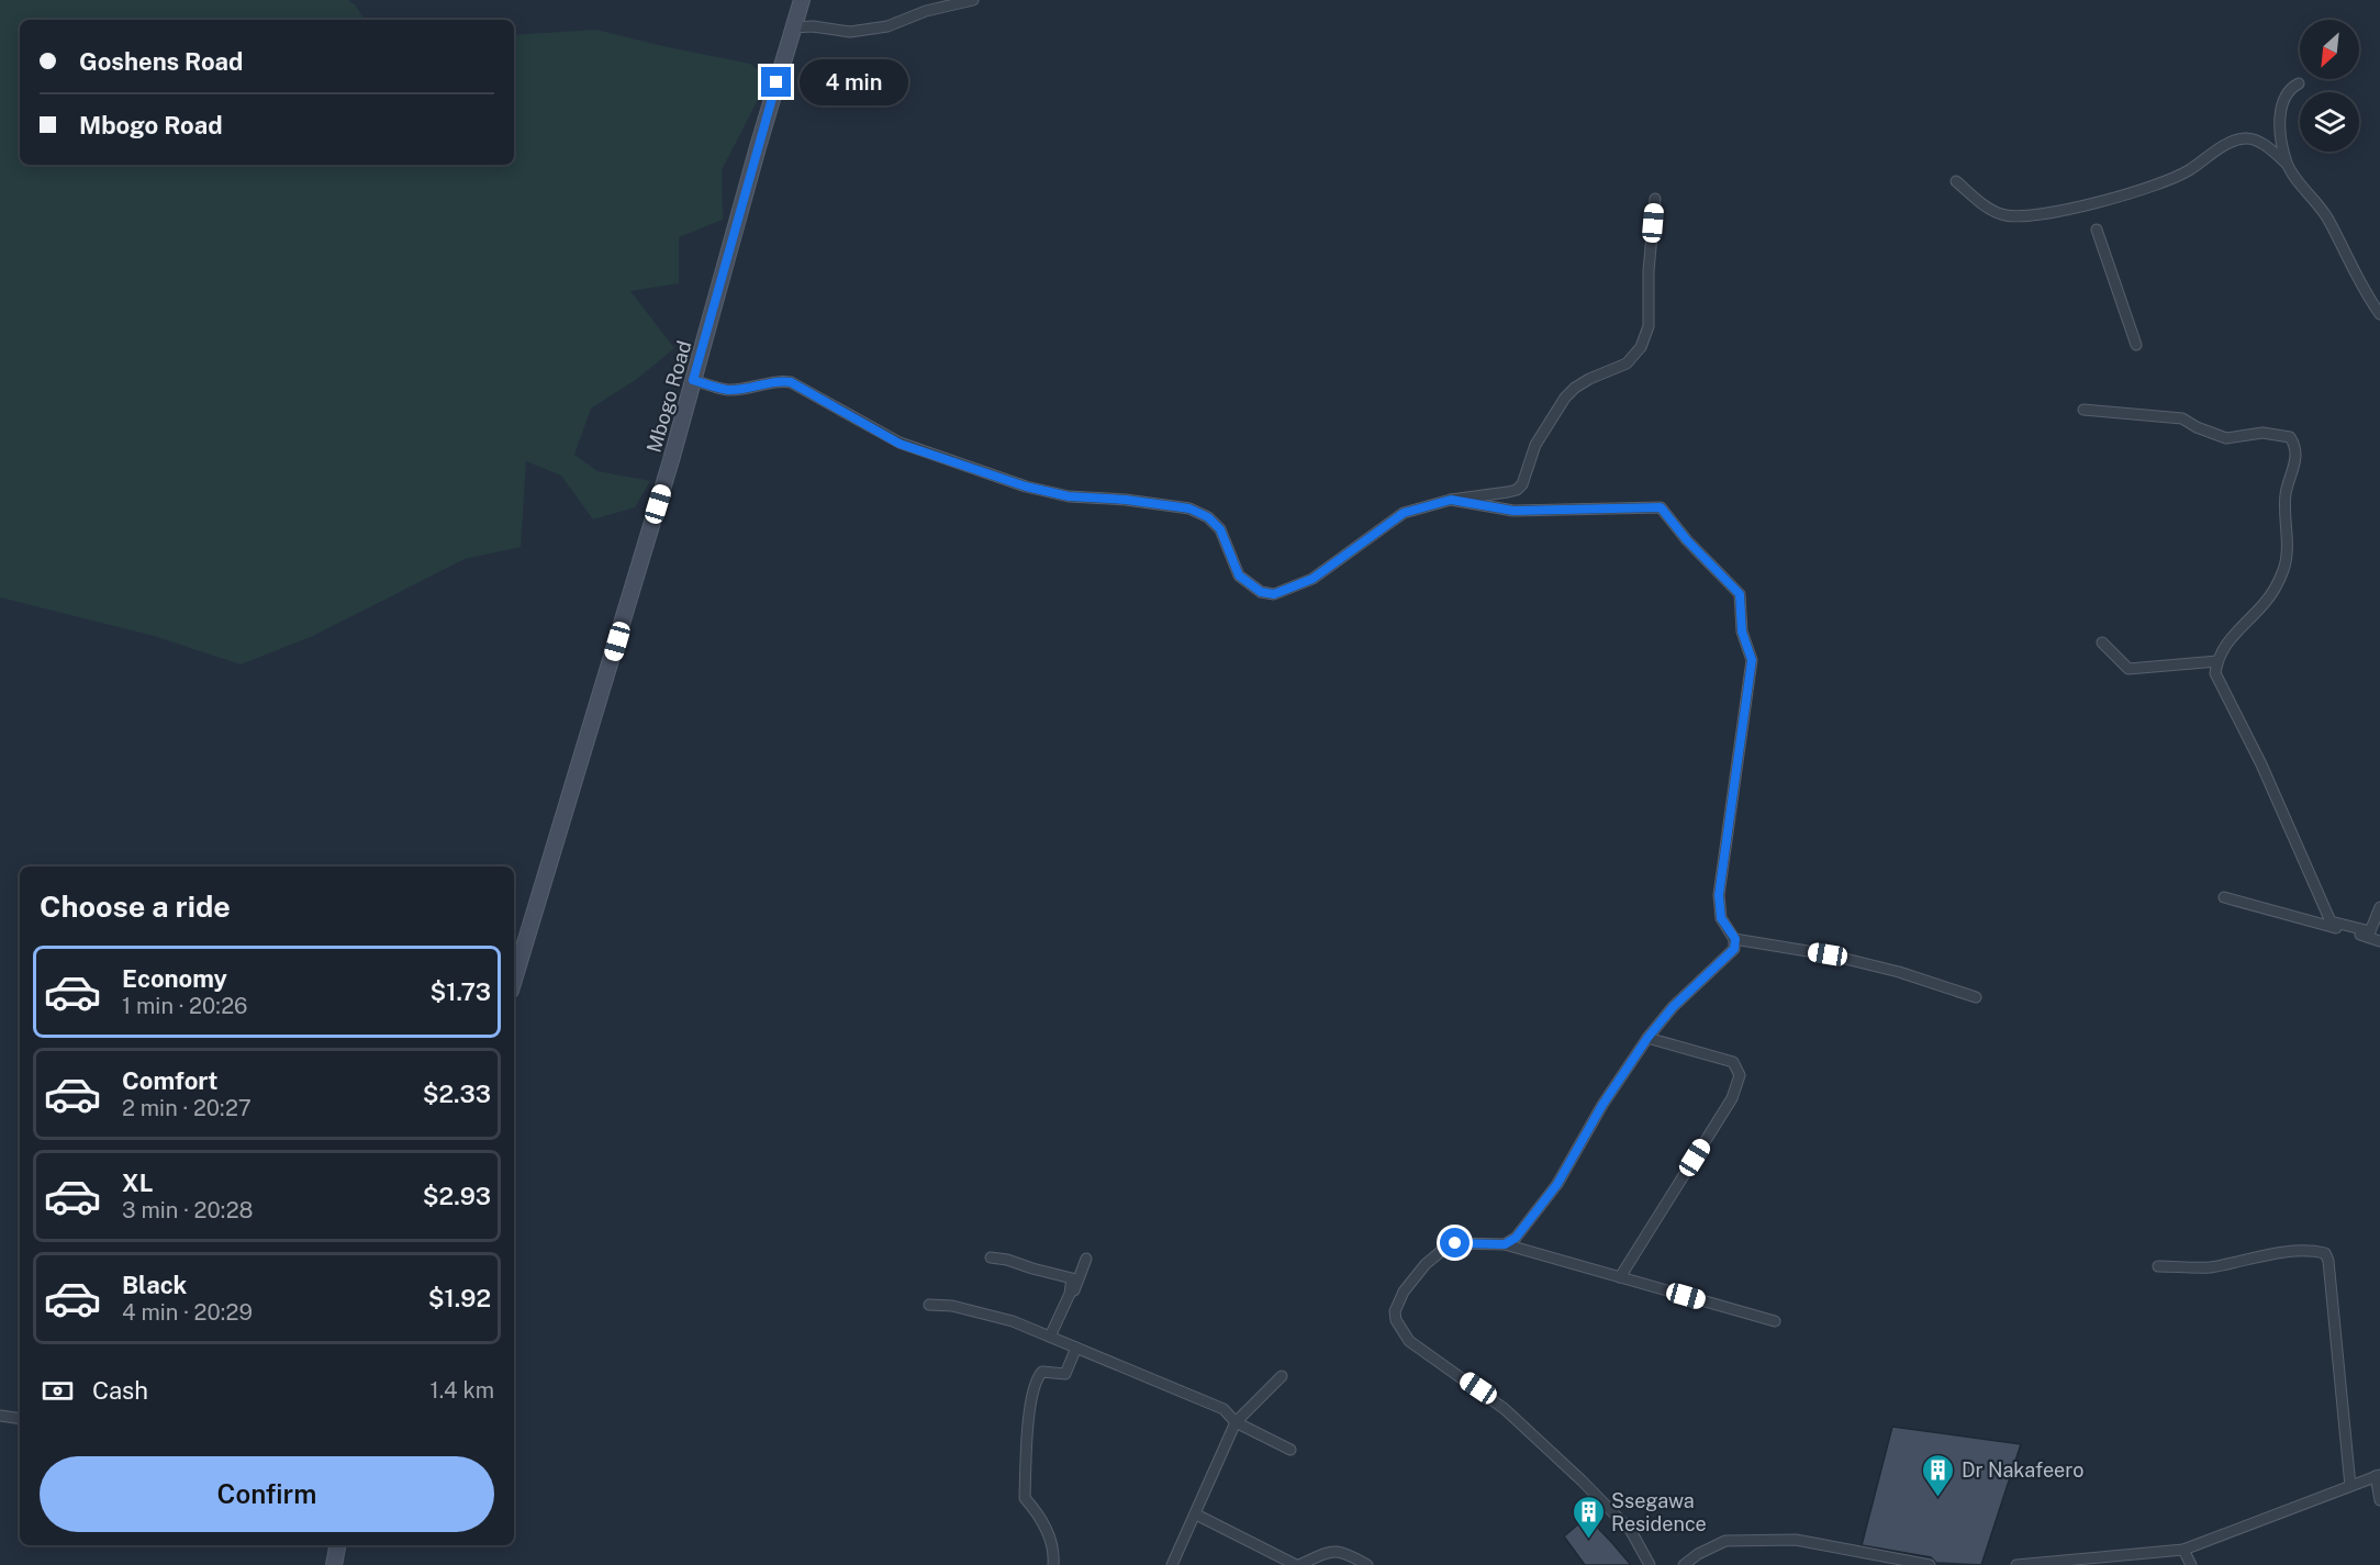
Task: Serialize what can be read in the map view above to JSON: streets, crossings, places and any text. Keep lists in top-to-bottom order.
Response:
{
  "streets": {
    "main road": ["Mbogo Road"]
  },
  "places": {
    "building": ["Dr Nakafeero", "Ssegawa Residence"]
  },
  "north": "bottom left",
  "page": {
    "banner": ["Goshens Road", "Mbogo Road"],
    "bubble": "4 min",
    "heading": "Choose a ride",
    "list": [
      {
        "name": "Economy",
        "note": "1 min · 20:26",
        "value": "$1.73"
      },
      {
        "name": "Comfort",
        "note": "2 min · 20:27",
        "value": "$2.33"
      },
      {
        "name": "XL",
        "note": "3 min · 20:28",
        "value": "$2.93"
      },
      {
        "name": "Black",
        "note": "4 min · 20:29",
        "value": "$1.92"
      }
    ],
    "pay": ["Cash", "1.4 km"],
    "buttons": "Confirm"
  }
}
